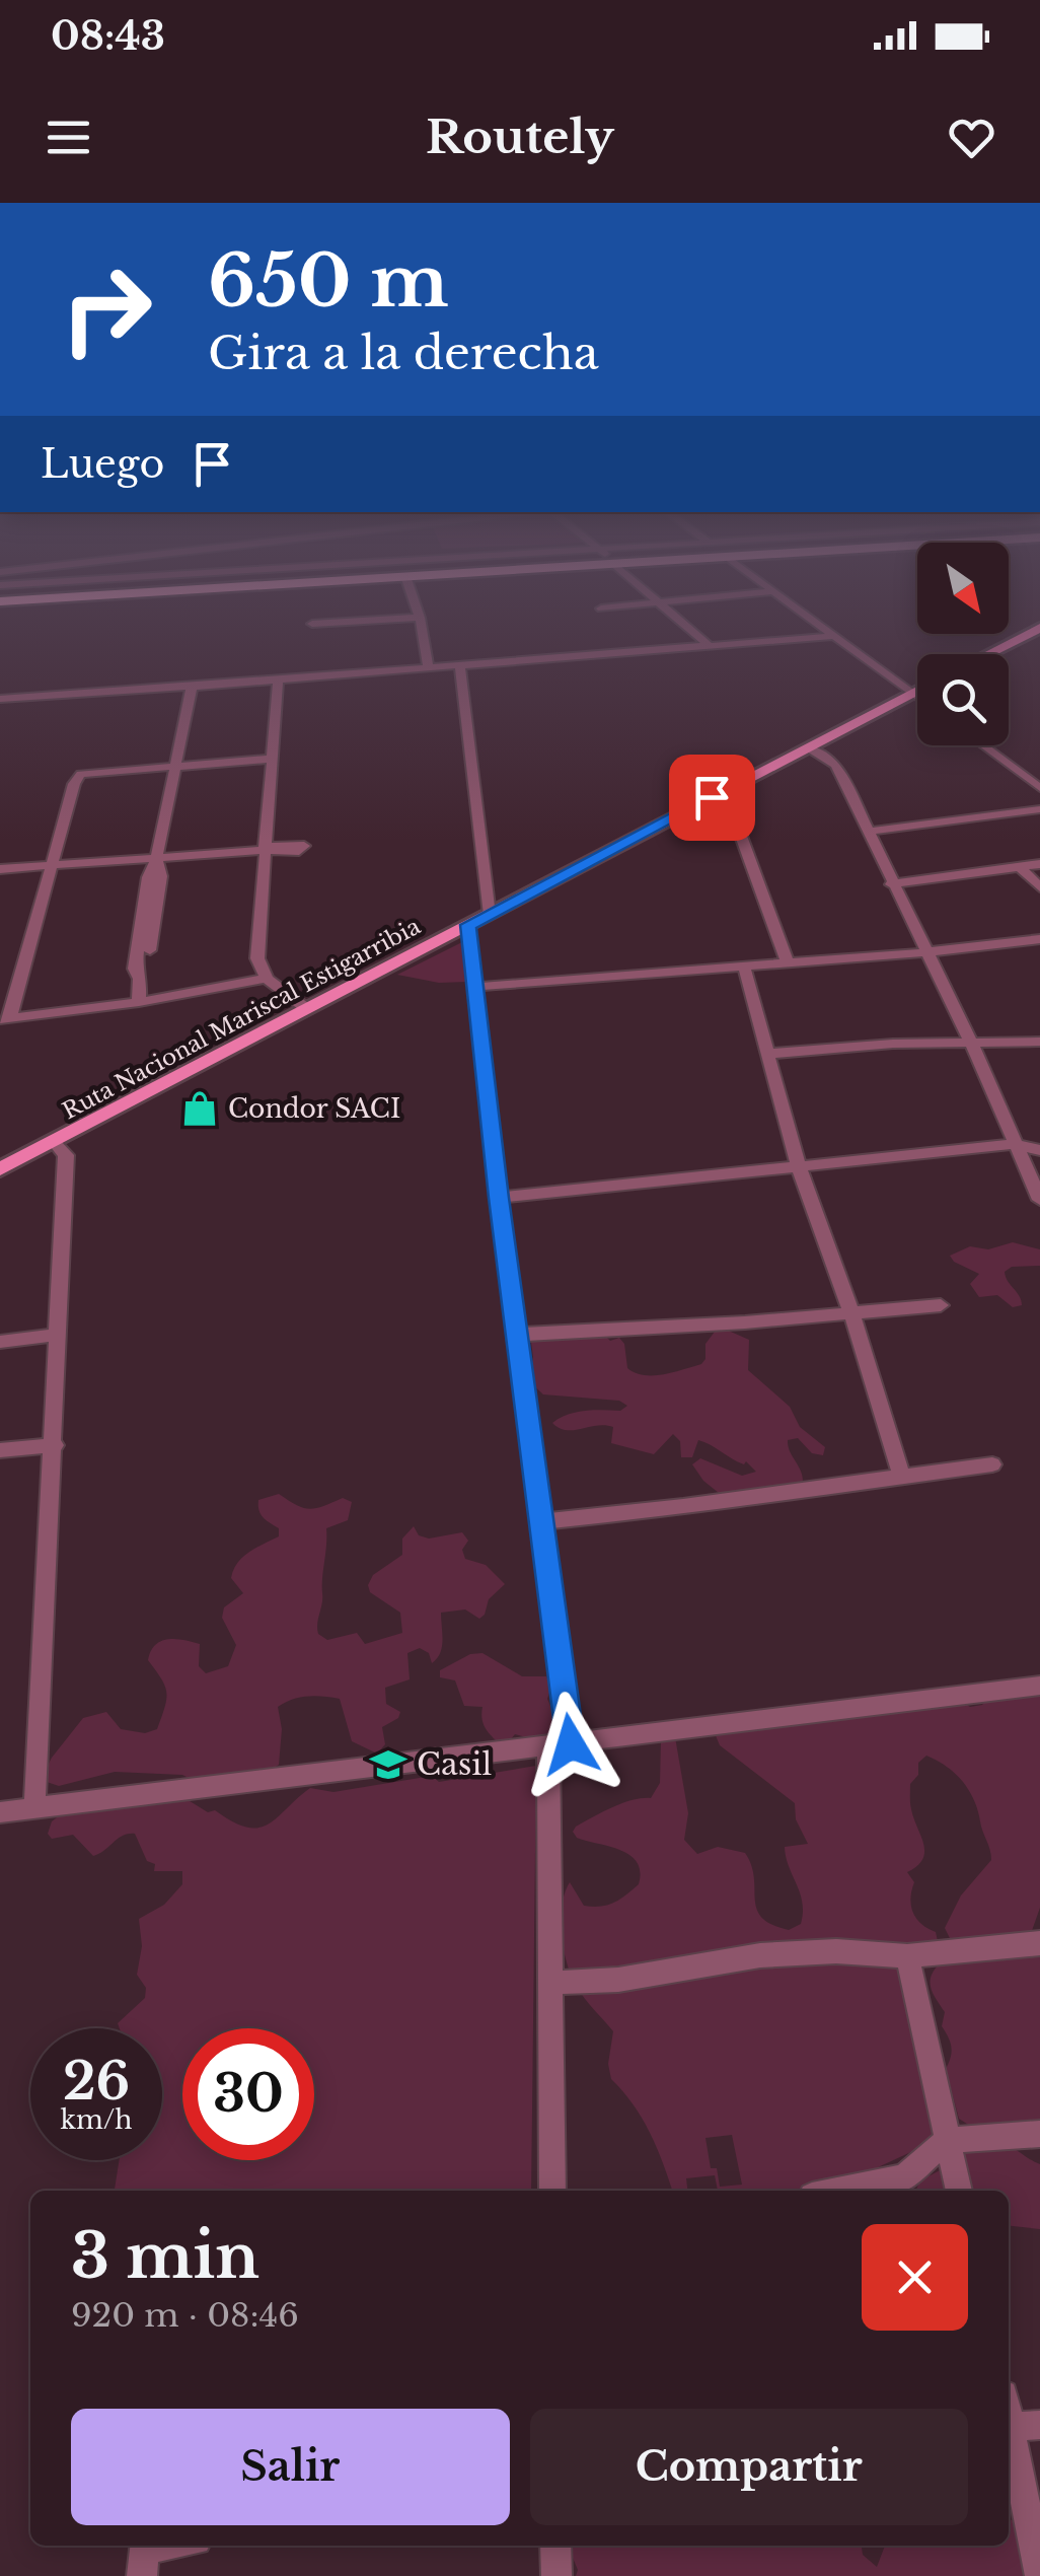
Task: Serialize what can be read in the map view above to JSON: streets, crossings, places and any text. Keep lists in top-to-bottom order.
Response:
{
  "streets": {
    "main road": ["Ruta Nacional Mariscal Estigarribia"]
  },
  "places": {
    "shop": ["Condor SACI"],
    "school or university": ["Casil"]
  },
  "north": "bottom right",
  "page": {
    "status": "08:43",
    "header": "Routely",
    "turn": ["650 m", "Gira a la derecha"],
    "then": "Luego",
    "speed": "26 km/h",
    "limit": "30",
    "heading": ["3 min", "920 m · 08:46"],
    "buttons": ["Salir", "Compartir"]
  }
}
